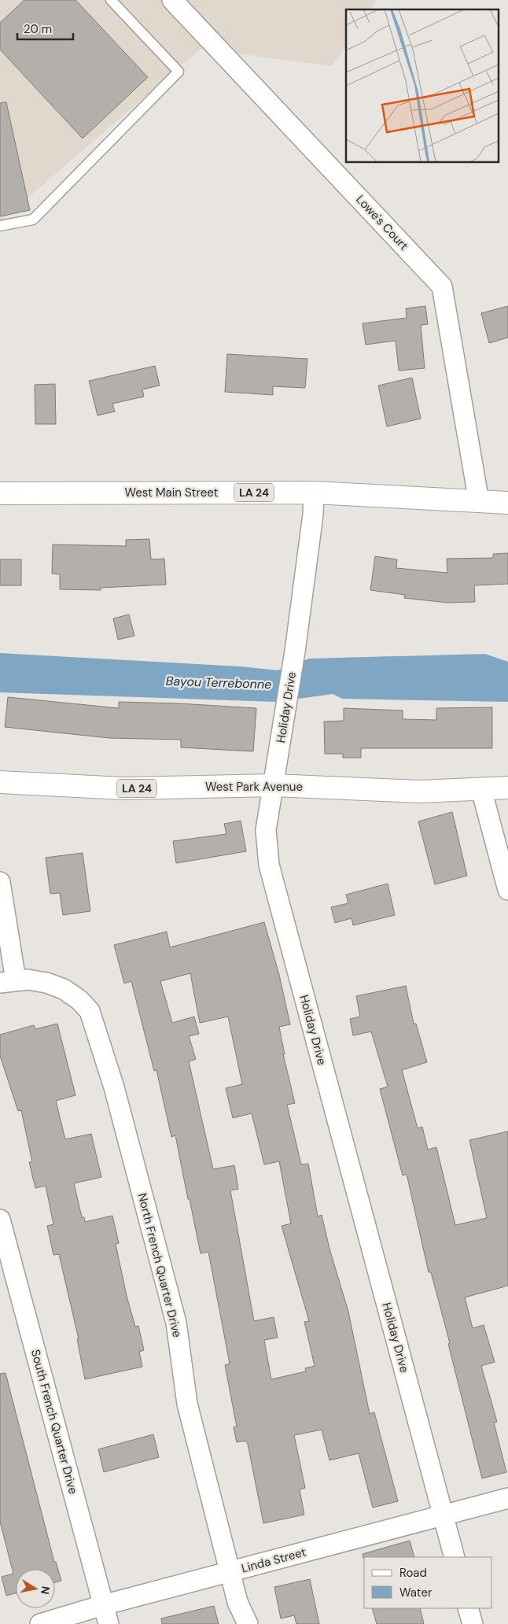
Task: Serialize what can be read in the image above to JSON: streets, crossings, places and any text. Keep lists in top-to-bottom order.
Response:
{
  "streets": {
    "main road": ["West Main Street", "LA 24", "West Park Avenue"],
    "street": [
      "Lowe's Court",
      "Holiday Drive",
      "North French Quarter Drive",
      "South French Quarter Drive",
      "Linda Street"
    ]
  },
  "crossings": [
    ["Lowe's Court", "West Main Street"],
    ["West Main Street", "Holiday Drive"],
    ["Holiday Drive", "West Park Avenue"],
    ["Holiday Drive", "Linda Street"],
    ["North French Quarter Drive", "Linda Street"],
    ["South French Quarter Drive", "Linda Street"]
  ],
  "water": ["Bayou Terrebonne"],
  "legend": ["Road", "Water"],
  "scale_bar": "20 m",
  "north": "right"
}
